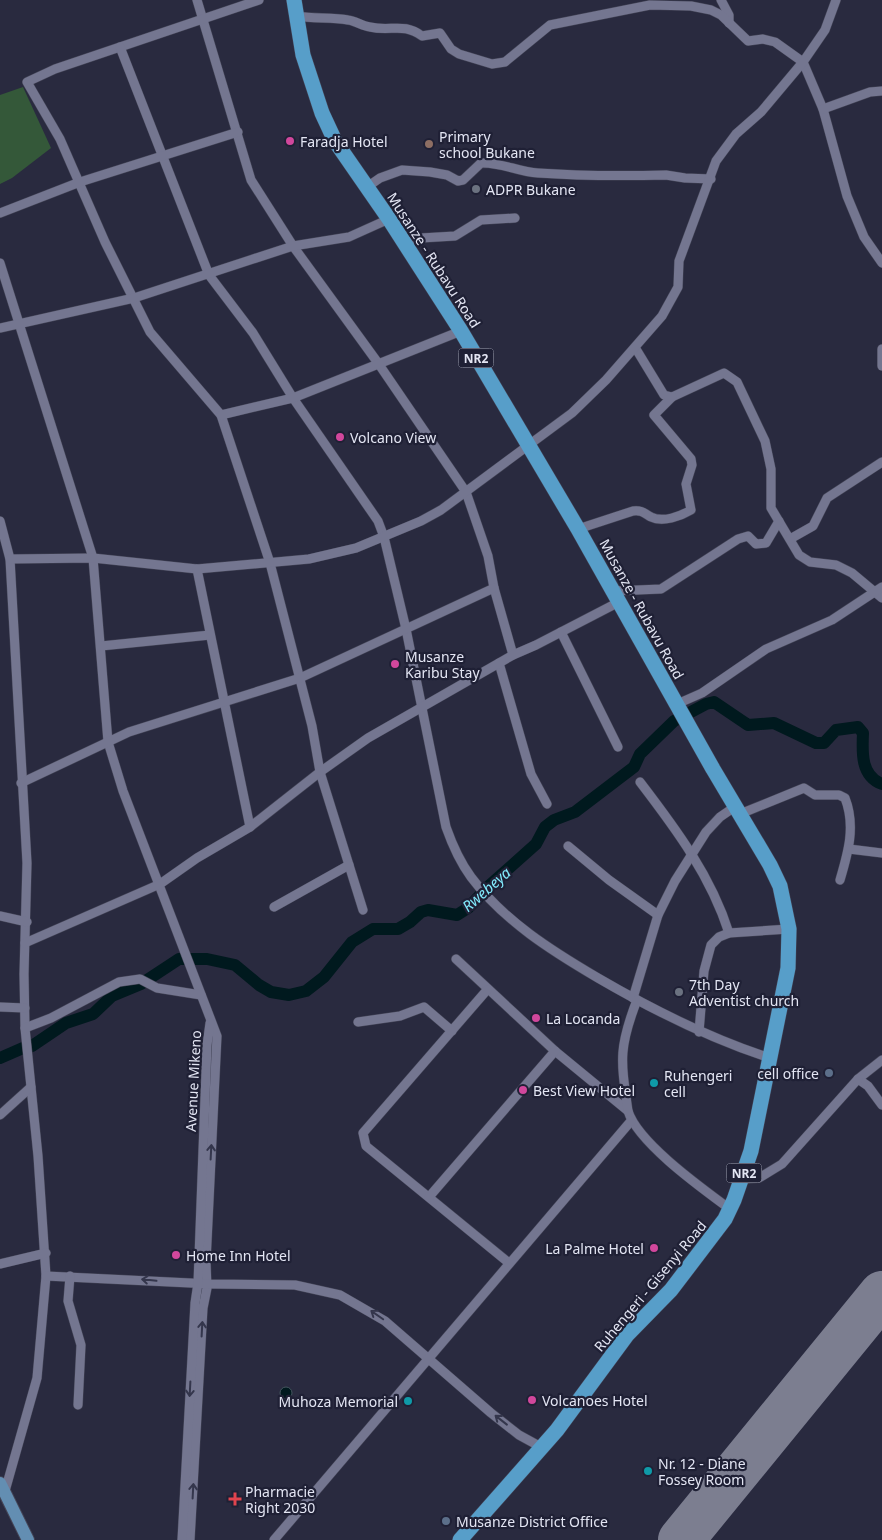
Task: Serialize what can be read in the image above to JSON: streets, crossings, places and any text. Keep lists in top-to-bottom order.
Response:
{
  "streets": {
    "highway": ["Musanze - Rubavu Road", "NR2", "Ruhengeri - Gisenyi Road"],
    "street": ["Avenue Mikeno"]
  },
  "crossings": [
    ["Musanze - Rubavu Road", "Ruhengeri - Gisenyi Road"]
  ],
  "water": ["Rwebeya"],
  "places": {
    "other": [
      "Faradja Hotel",
      "Primary school Bukane",
      "ADPR Bukane",
      "Volcano View",
      "Musanze Karibu Stay",
      "7th Day Adventist church",
      "La Locanda",
      "cell office",
      "Ruhengeri cell",
      "Best View Hotel",
      "La Palme Hotel",
      "Home Inn Hotel",
      "Volcanoes Hotel",
      "Muhoza Memorial",
      "Nr. 12 - Diane Fossey Room",
      "Musanze District Office"
    ],
    "health": ["Pharmacie Right 2030"]
  }
}
